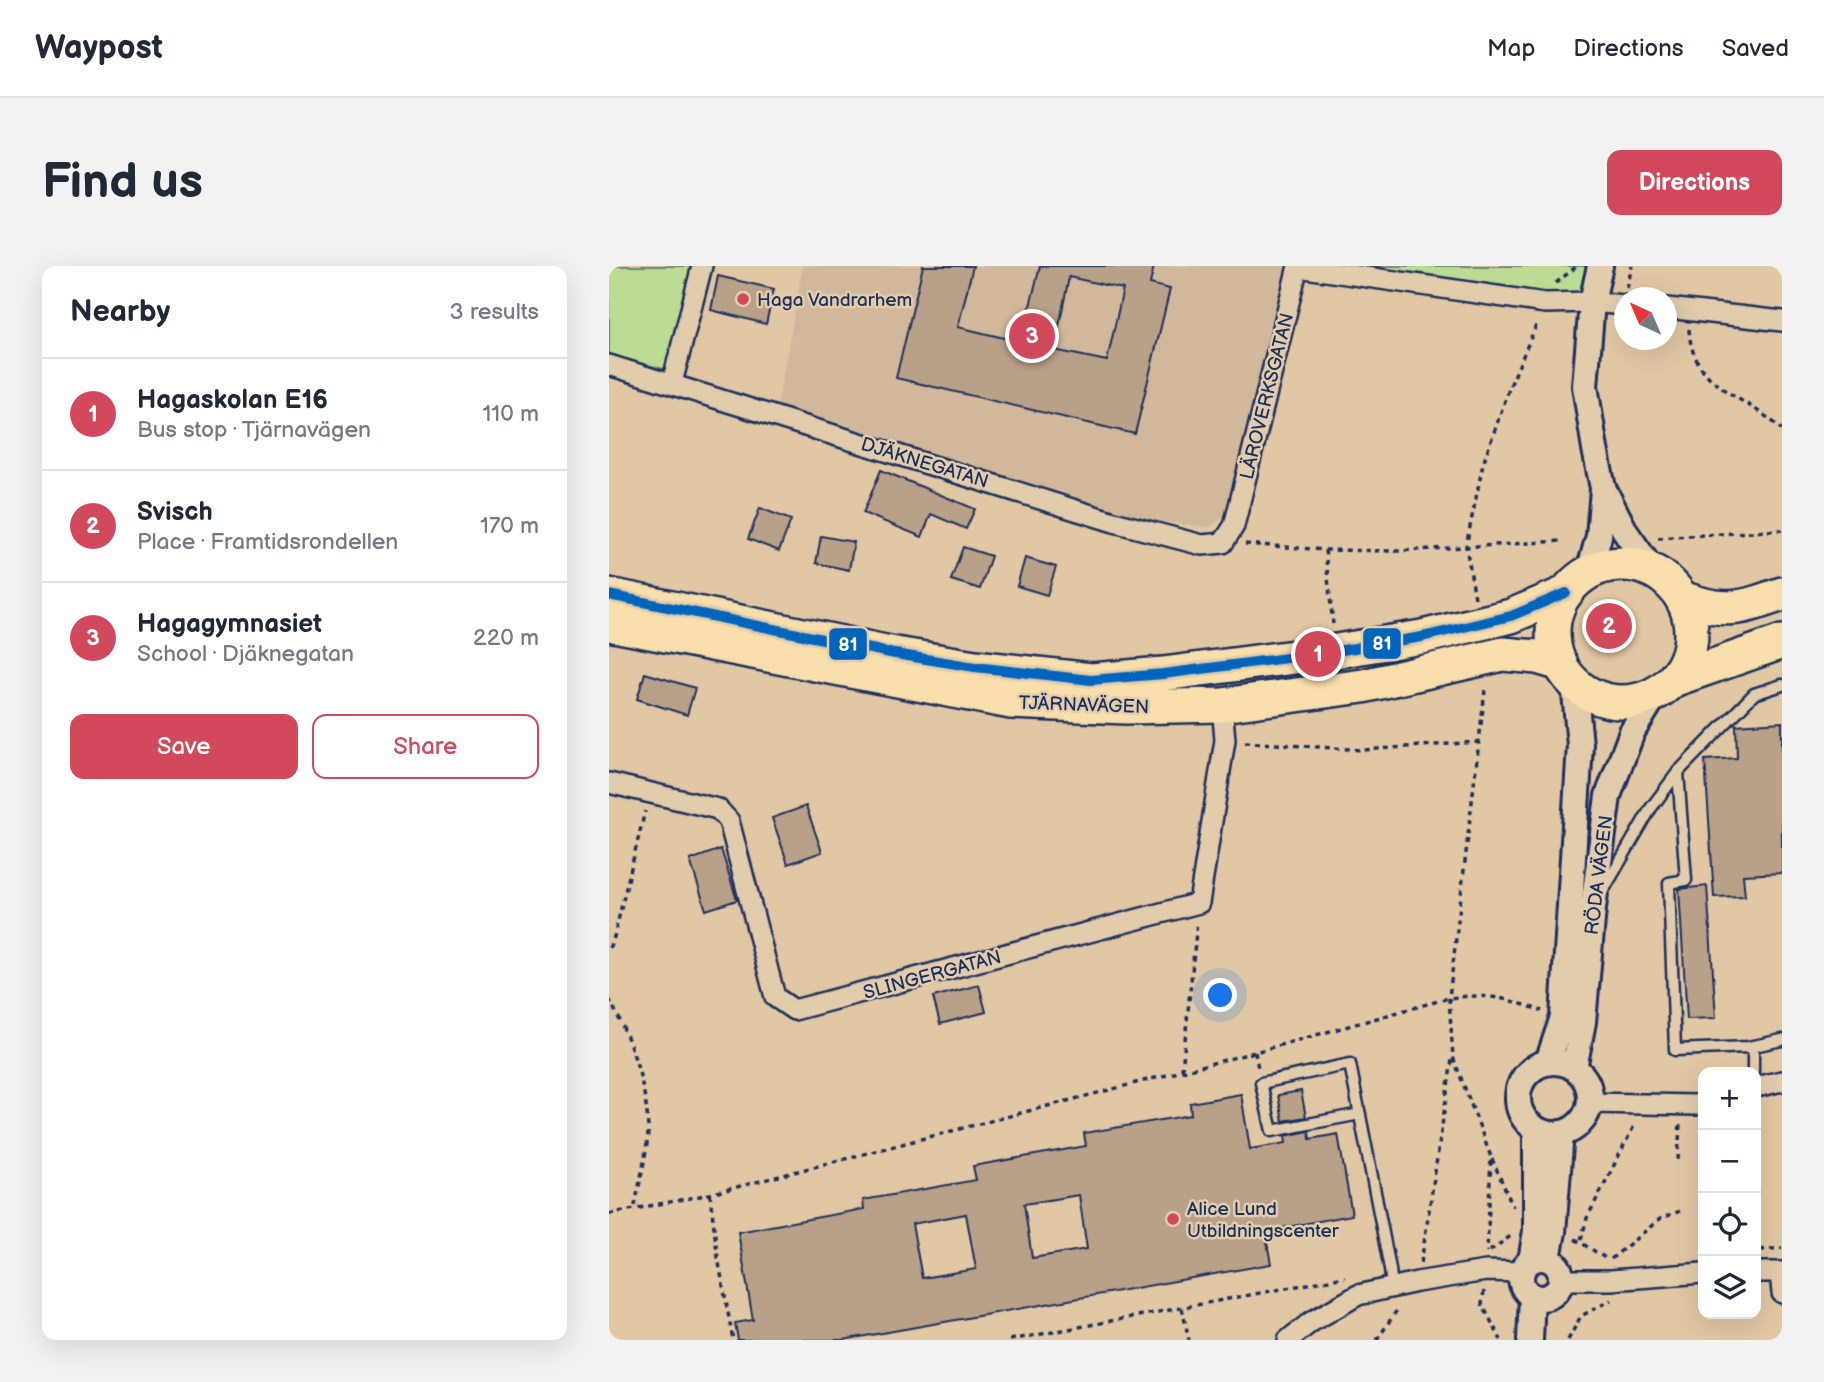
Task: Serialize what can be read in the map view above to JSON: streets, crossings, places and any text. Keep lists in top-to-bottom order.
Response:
{
  "streets": {
    "highway": ["TJÄRNAVÄGEN"],
    "street": [
      "LÄROVERKSGATAN",
      "DJÄKNEGATAN",
      "RÖDA VÄGEN",
      "SLINGERGATAN"
    ]
  },
  "crossings": [
    ["LÄROVERKSGATAN", "DJÄKNEGATAN"],
    ["TJÄRNAVÄGEN", "RÖDA VÄGEN"]
  ],
  "places": ["Haga Vandrarhem", "Alice Lund Utbildningscenter"],
  "lines": ["transit line 81"],
  "north": "top left",
  "page": {
    "header": "Waypost",
    "nav": ["Map", "Directions", "Saved"],
    "buttons": [
      "Directions",
      ["Save", "Share"]
    ],
    "title": "Find us",
    "heading": ["Nearby", "3 results"],
    "pins": ["3", "2", "1"],
    "list": [
      {
        "mark": "1",
        "name": "Hagaskolan E16",
        "note": "Bus stop · Tjärnavägen",
        "value": "110 m"
      },
      {
        "mark": "2",
        "name": "Svisch",
        "note": "Place · Framtidsrondellen",
        "value": "170 m"
      },
      {
        "mark": "3",
        "name": "Hagagymnasiet",
        "note": "School · Djäknegatan",
        "value": "220 m"
      }
    ],
    "map_buttons": ["+", "−"]
  }
}
